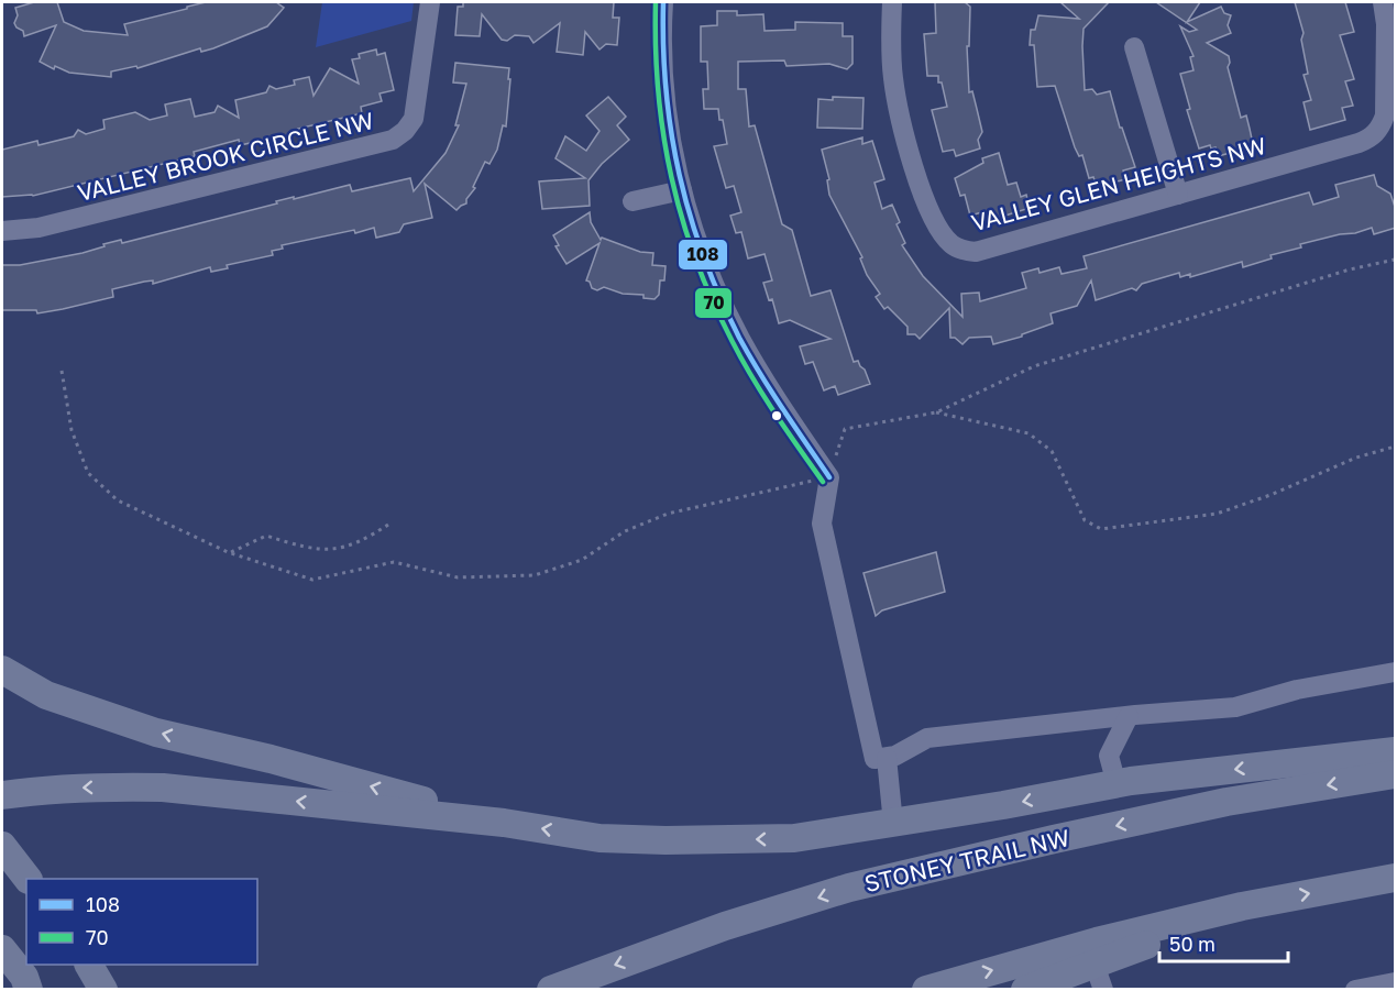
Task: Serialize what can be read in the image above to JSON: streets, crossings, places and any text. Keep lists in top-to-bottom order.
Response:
{
  "streets": {
    "highway": ["STONEY TRAIL NW"],
    "street": ["VALLEY BROOK CIRCLE NW", "VALLEY GLEN HEIGHTS NW"]
  },
  "lines": ["transit line 108", "transit line 70"],
  "legend": ["108", "70"],
  "scale_bar": "50 m"
}
